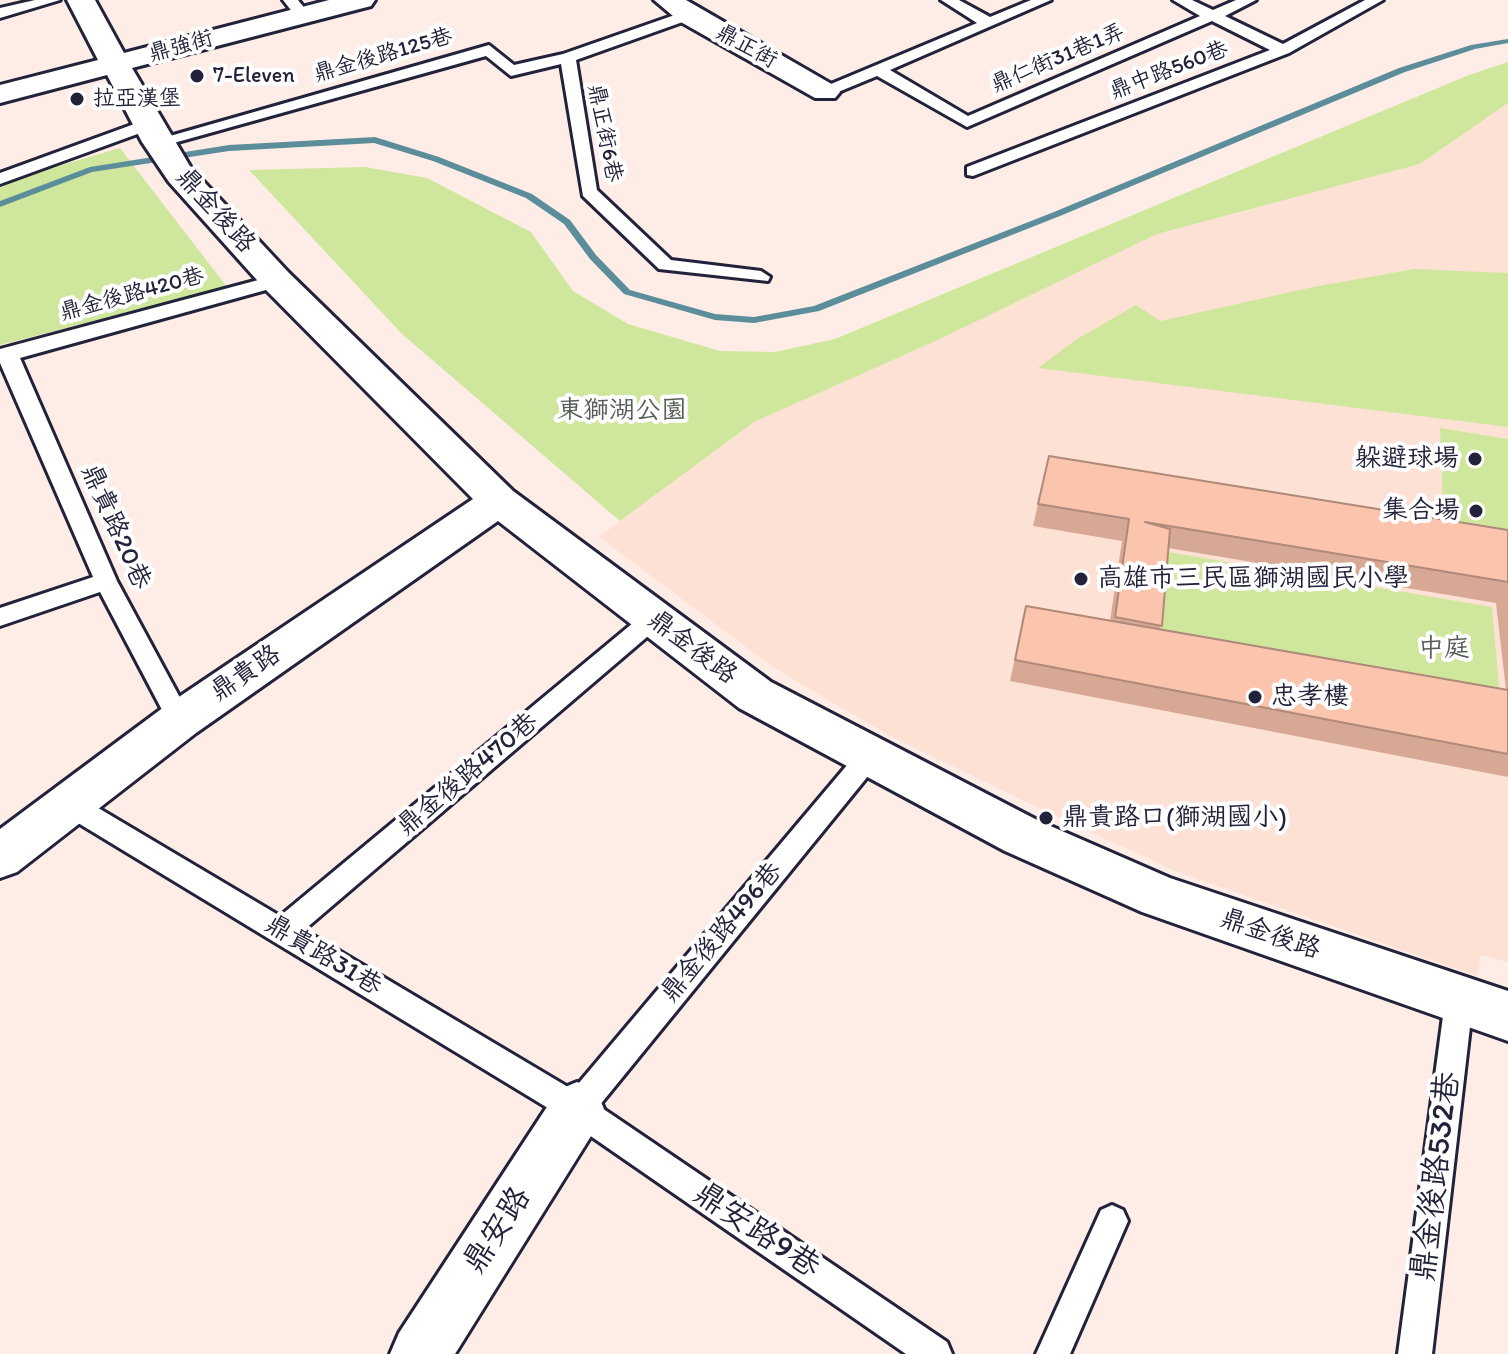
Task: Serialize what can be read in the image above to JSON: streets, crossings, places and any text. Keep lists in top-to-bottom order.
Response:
{
  "streets": {
    "street": [
      "鼎強街",
      "鼎正街",
      "鼎金後路",
      "鼎貴路",
      "鼎安路"
    ],
    "lane": [
      "鼎金後路125巷",
      "鼎仁街31巷1弄",
      "鼎中路560巷",
      "鼎正街6巷",
      "鼎金後路420巷",
      "鼎貴路20巷",
      "鼎金後路470巷",
      "鼎金後路496巷",
      "鼎貴路31巷",
      "鼎金後路532巷",
      "鼎安路9巷"
    ]
  },
  "crossings": [
    ["鼎強街", "鼎金後路"],
    ["鼎正街", "鼎正街6巷"],
    ["鼎金後路125巷", "鼎正街6巷"],
    ["鼎金後路125巷", "鼎金後路"],
    ["鼎金後路", "鼎金後路420巷"],
    ["鼎金後路", "鼎貴路"],
    ["鼎金後路", "鼎金後路470巷"],
    ["鼎金後路", "鼎金後路496巷"],
    ["鼎金後路", "鼎金後路532巷"],
    ["鼎金後路420巷", "鼎貴路20巷"],
    ["鼎貴路20巷", "鼎貴路"],
    ["鼎貴路", "鼎貴路31巷"],
    ["鼎金後路470巷", "鼎貴路31巷"],
    ["鼎金後路496巷", "鼎貴路31巷"],
    ["鼎金後路496巷", "鼎安路"],
    ["鼎金後路496巷", "鼎安路9巷"],
    ["鼎貴路31巷", "鼎安路"],
    ["鼎貴路31巷", "鼎安路9巷"],
    ["鼎安路", "鼎安路9巷"]
  ],
  "parks": ["東獅湖公園", "中庭"],
  "places": [
    "7-Eleven",
    "拉亞漢堡",
    "躲避球場",
    "集合場",
    "高雄市三民區獅湖國民小學",
    "忠孝樓",
    "鼎貴路口(獅湖國小)"
  ]
}
